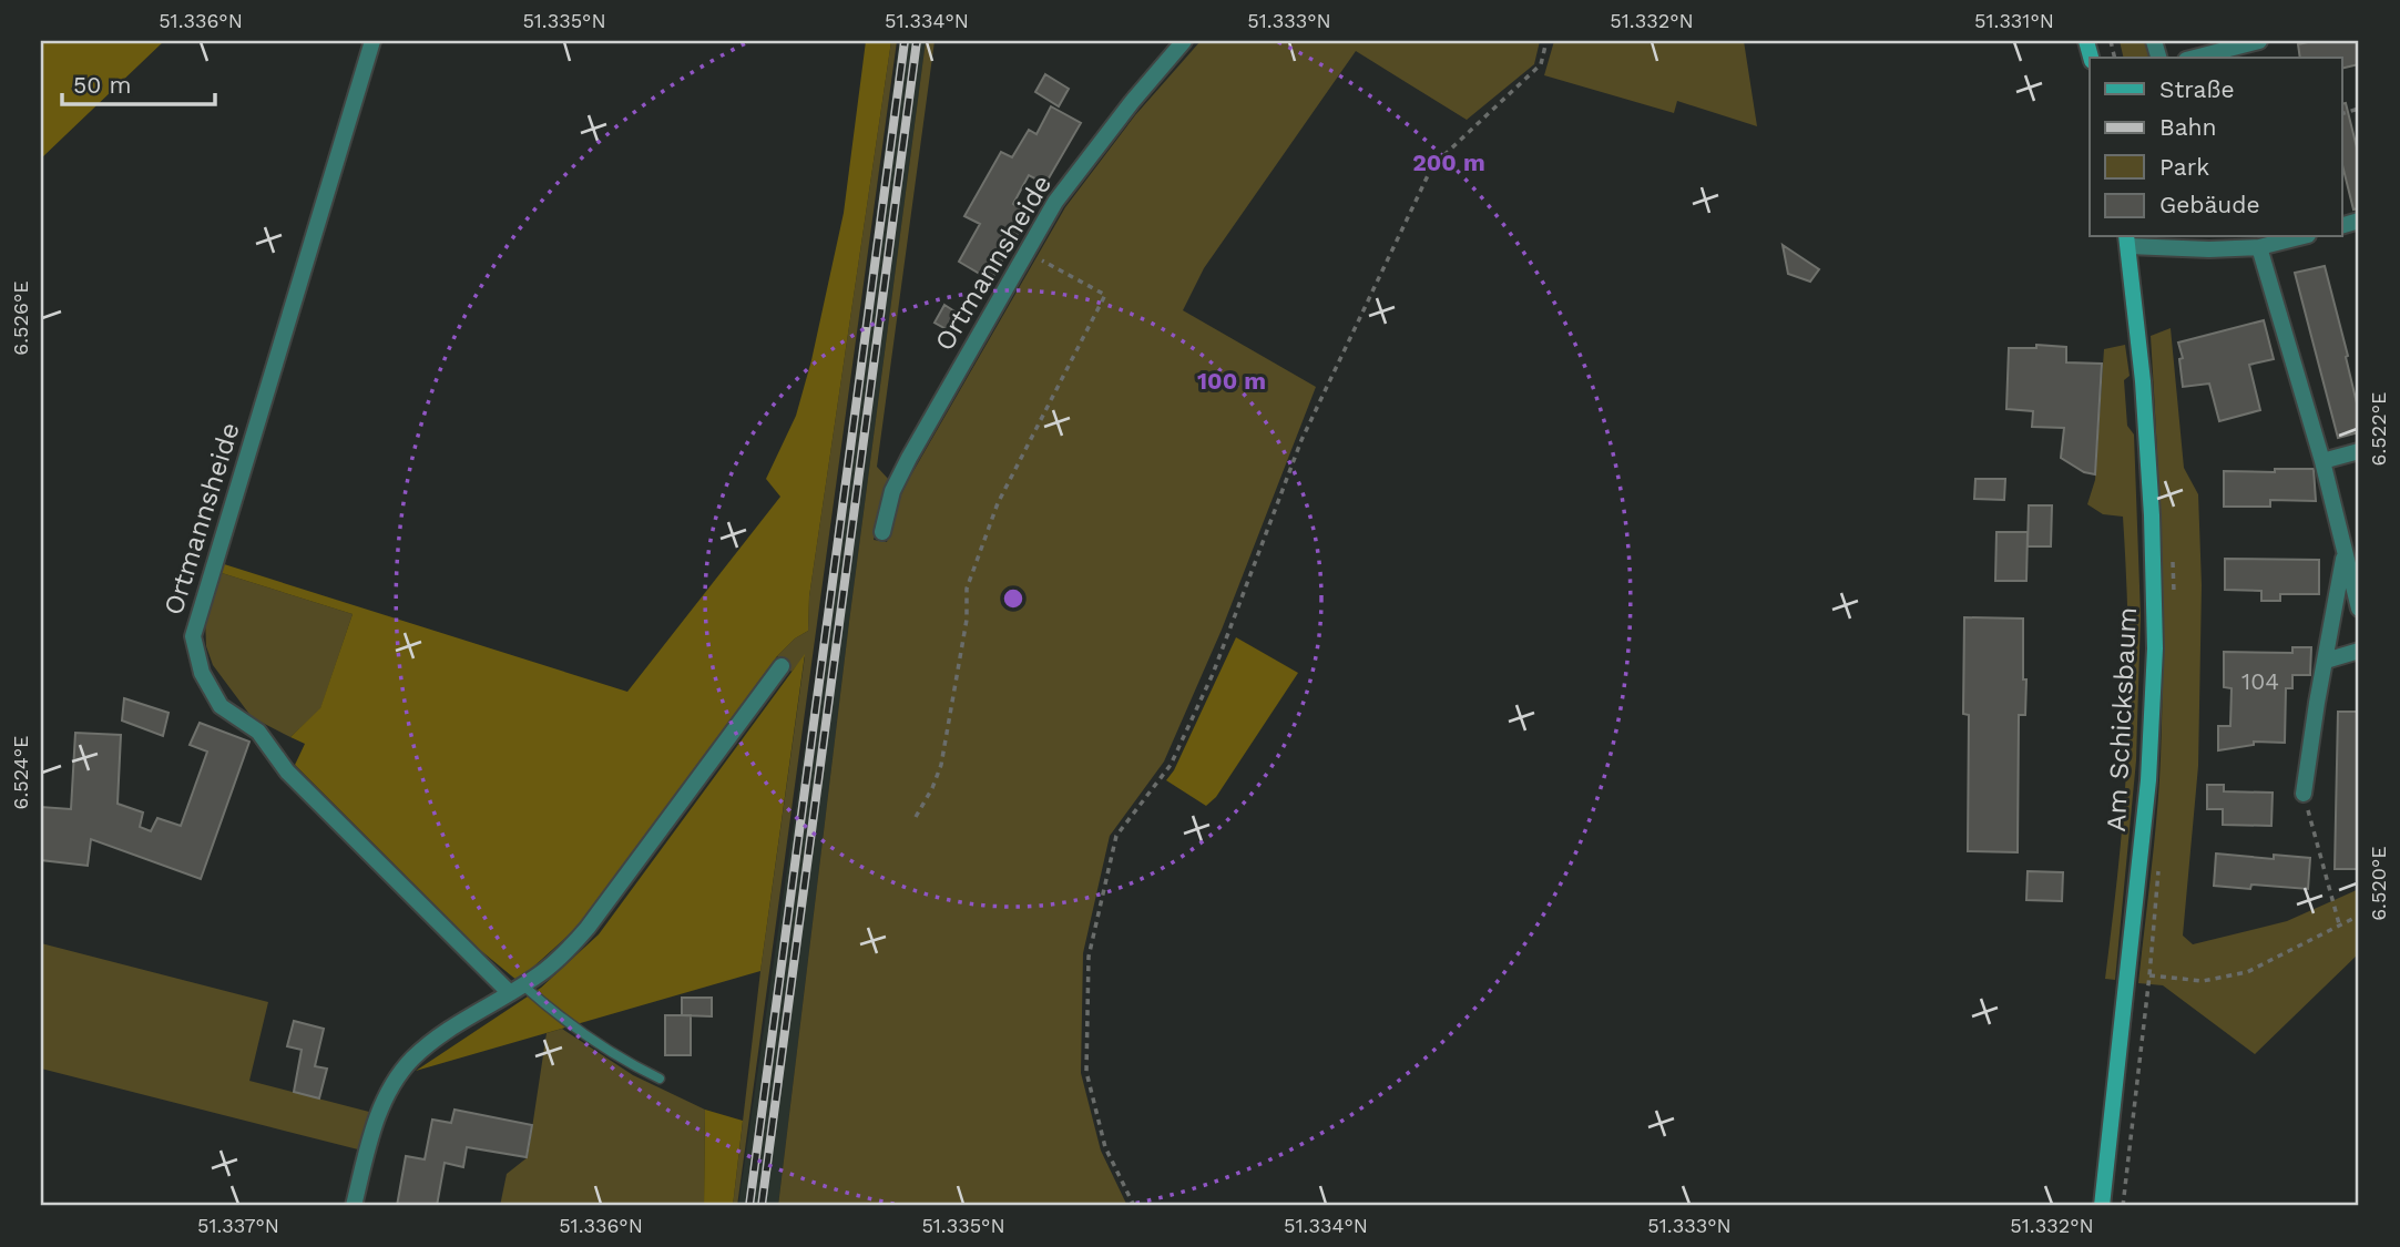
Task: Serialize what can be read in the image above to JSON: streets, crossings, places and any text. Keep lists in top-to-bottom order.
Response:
{
  "streets": {
    "street": ["Ortmannsheide", "Am Schicksbaum"]
  },
  "house_numbers": ["104"],
  "legend": [
    "Straße",
    "Bahn",
    "Park",
    "Gebäude"
  ],
  "scale_bar": "50 m",
  "coordinates": [
    "51.336°N",
    "51.335°N",
    "51.334°N",
    "51.333°N",
    "51.332°N",
    "51.331°N",
    "6.526°E",
    "6.522°E",
    "6.524°E",
    "6.520°E",
    "51.337°N"
  ],
  "rings": ["200 m", "100 m"]
}
